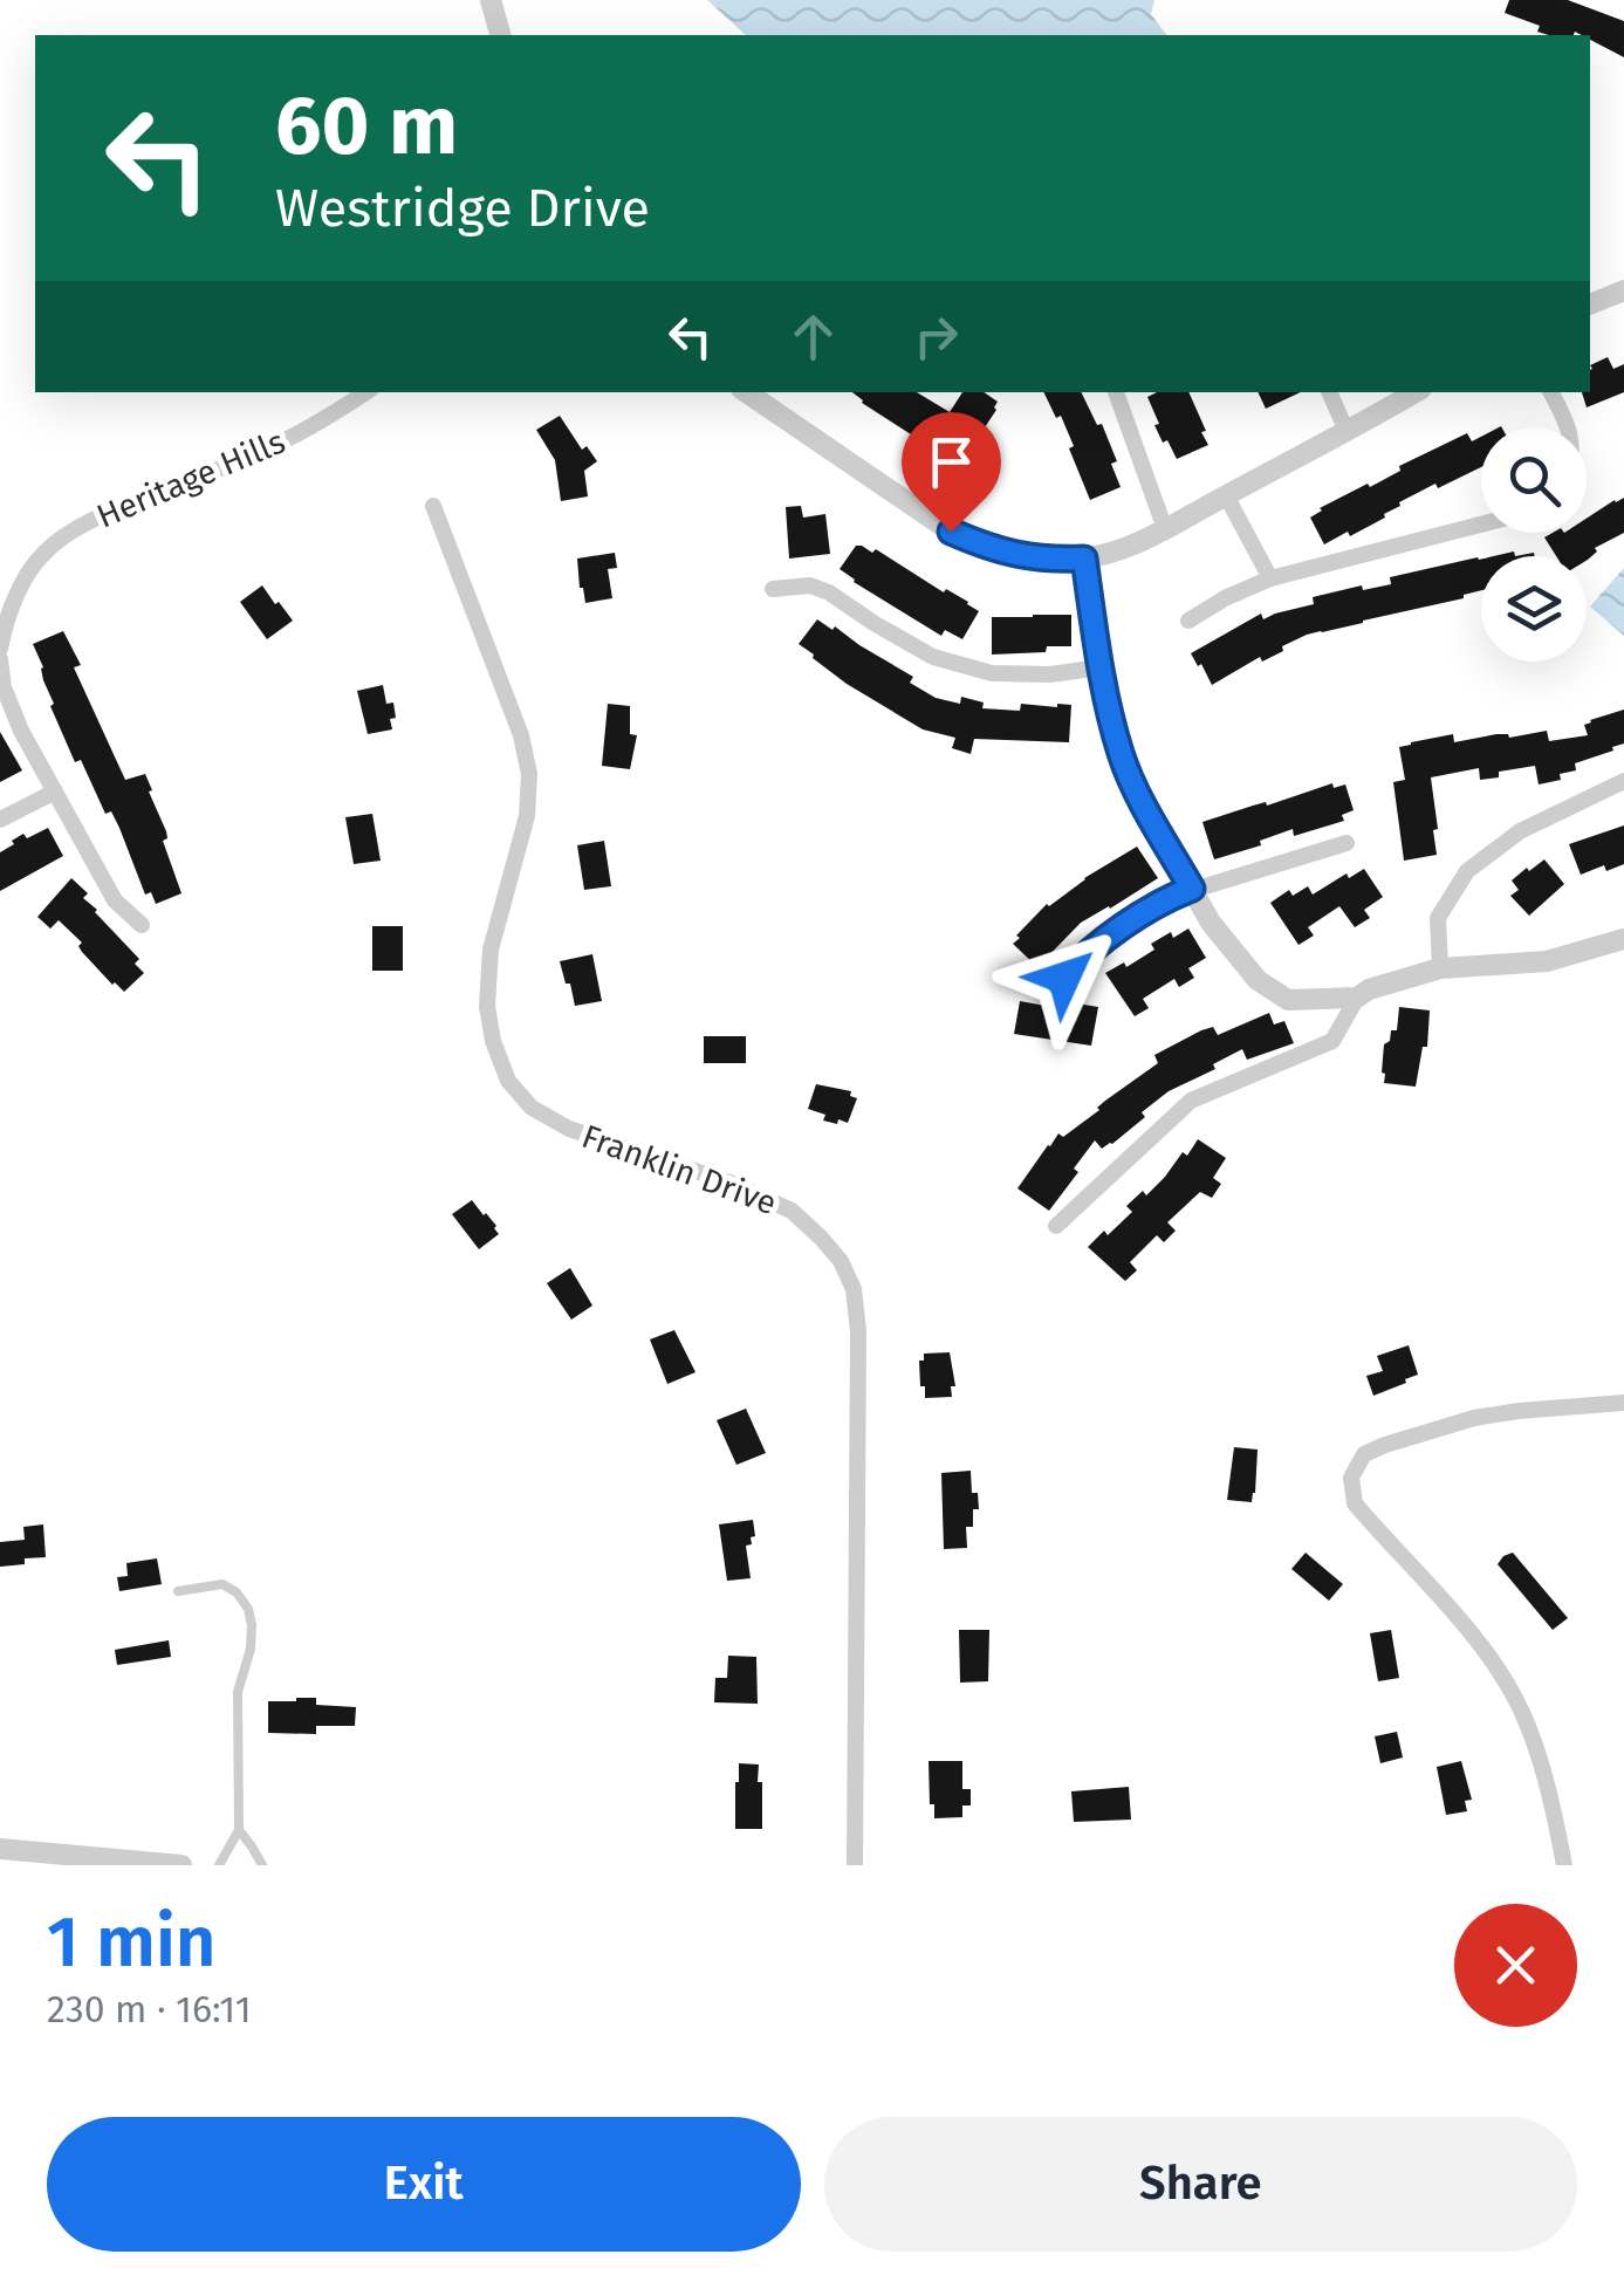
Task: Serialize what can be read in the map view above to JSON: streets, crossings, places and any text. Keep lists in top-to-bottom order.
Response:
{
  "streets": {
    "street": ["Heritage Hills", "Franklin Drive"]
  },
  "page": {
    "turn": ["60 m", "Westridge Drive"],
    "heading": ["1 min", "230 m · 16:11"],
    "buttons": ["Exit", "Share"]
  }
}
